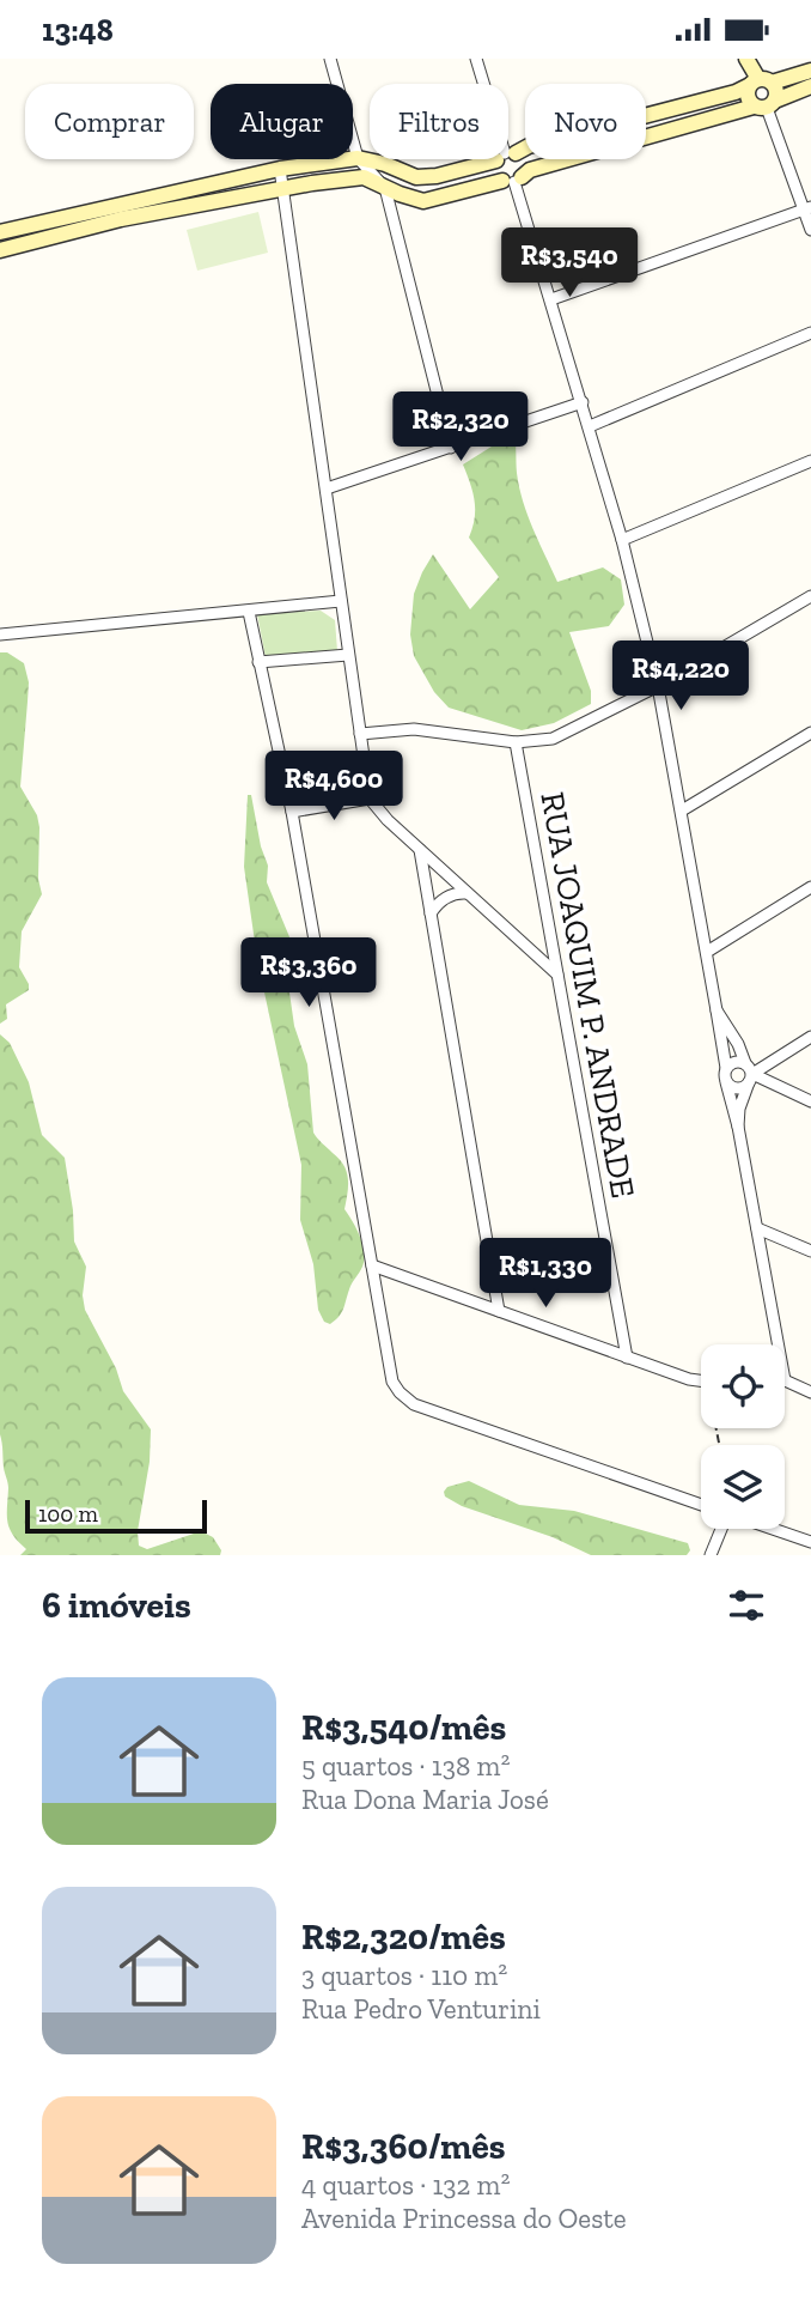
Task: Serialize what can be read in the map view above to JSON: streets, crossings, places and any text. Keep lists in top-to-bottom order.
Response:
{
  "streets": {
    "street": ["RUA JOAQUIM P. ANDRADE"]
  },
  "scale_bar": "100 m",
  "page": {
    "status": "13:48",
    "chip": [
      "Comprar",
      "Alugar",
      "Filtros",
      "Novo"
    ],
    "price": [
      "R$3,540",
      "R$2,320",
      "R$4,220",
      "R$4,600",
      "R$3,360",
      "R$1,330"
    ],
    "scale": "100 m",
    "heading": "6 imóveis",
    "list": [
      {
        "name": "R$3,540/mês",
        "note": "5 quartos · 138 m² · Rua Dona Maria José"
      },
      {
        "name": "R$2,320/mês",
        "note": "3 quartos · 110 m² · Rua Pedro Venturini"
      },
      {
        "name": "R$3,360/mês",
        "note": "4 quartos · 132 m² · Avenida Princessa do Oeste"
      }
    ]
  }
}
